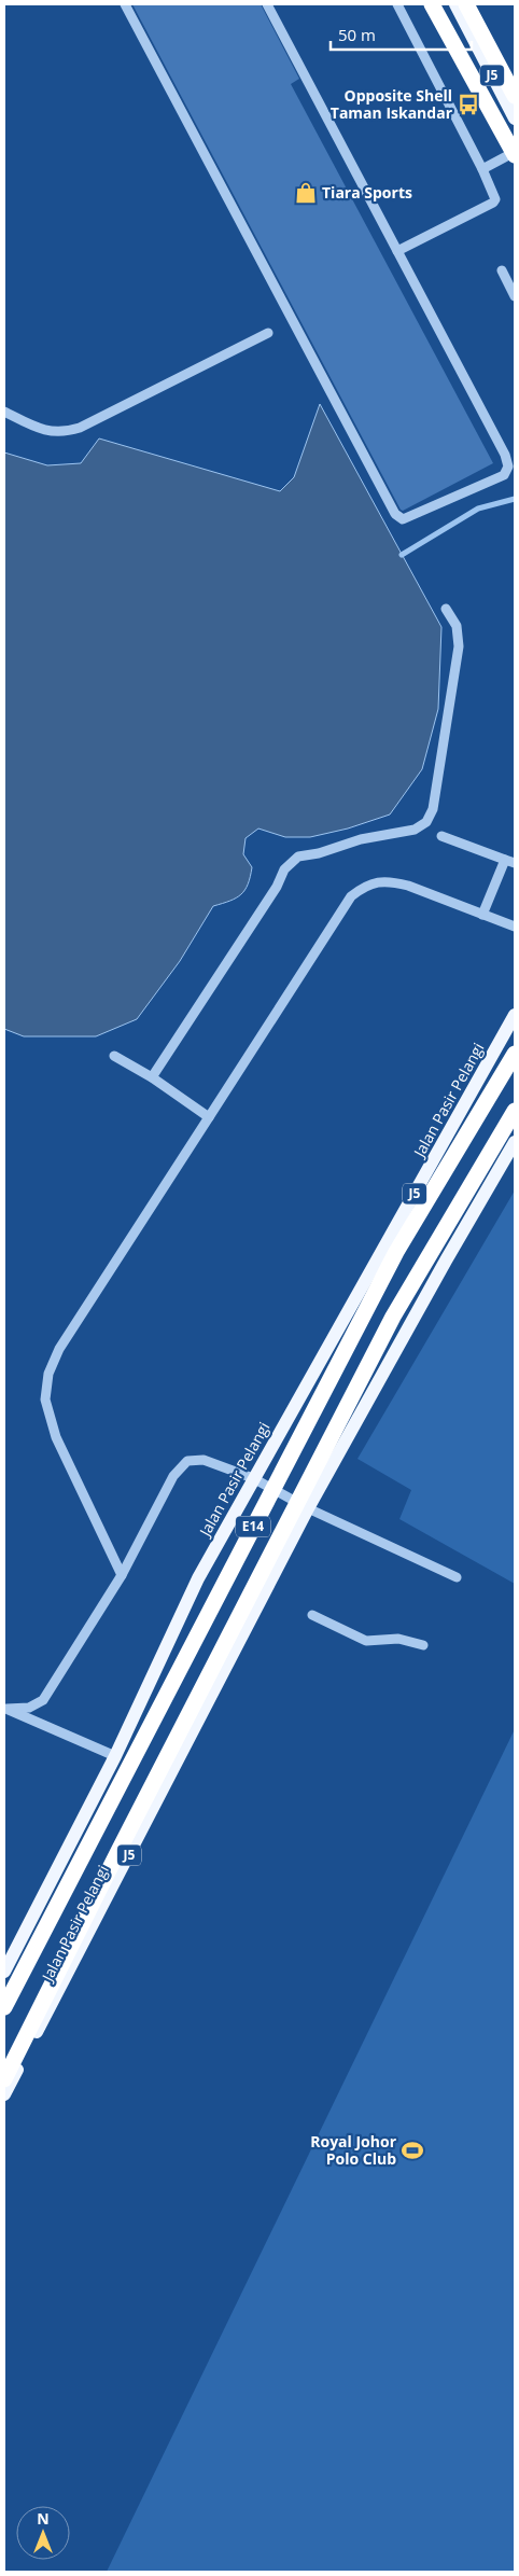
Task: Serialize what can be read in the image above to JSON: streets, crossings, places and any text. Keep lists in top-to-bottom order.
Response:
{
  "streets": {
    "highway": ["E14"],
    "main road": ["J5", "Jalan Pasir Pelangi"]
  },
  "places": {
    "bus stop": ["Opposite Shell Taman Iskandar"],
    "shop": ["Tiara Sports"],
    "sports": ["Royal Johor Polo Club"]
  },
  "scale_bar": "50 m",
  "north": "top"
}
